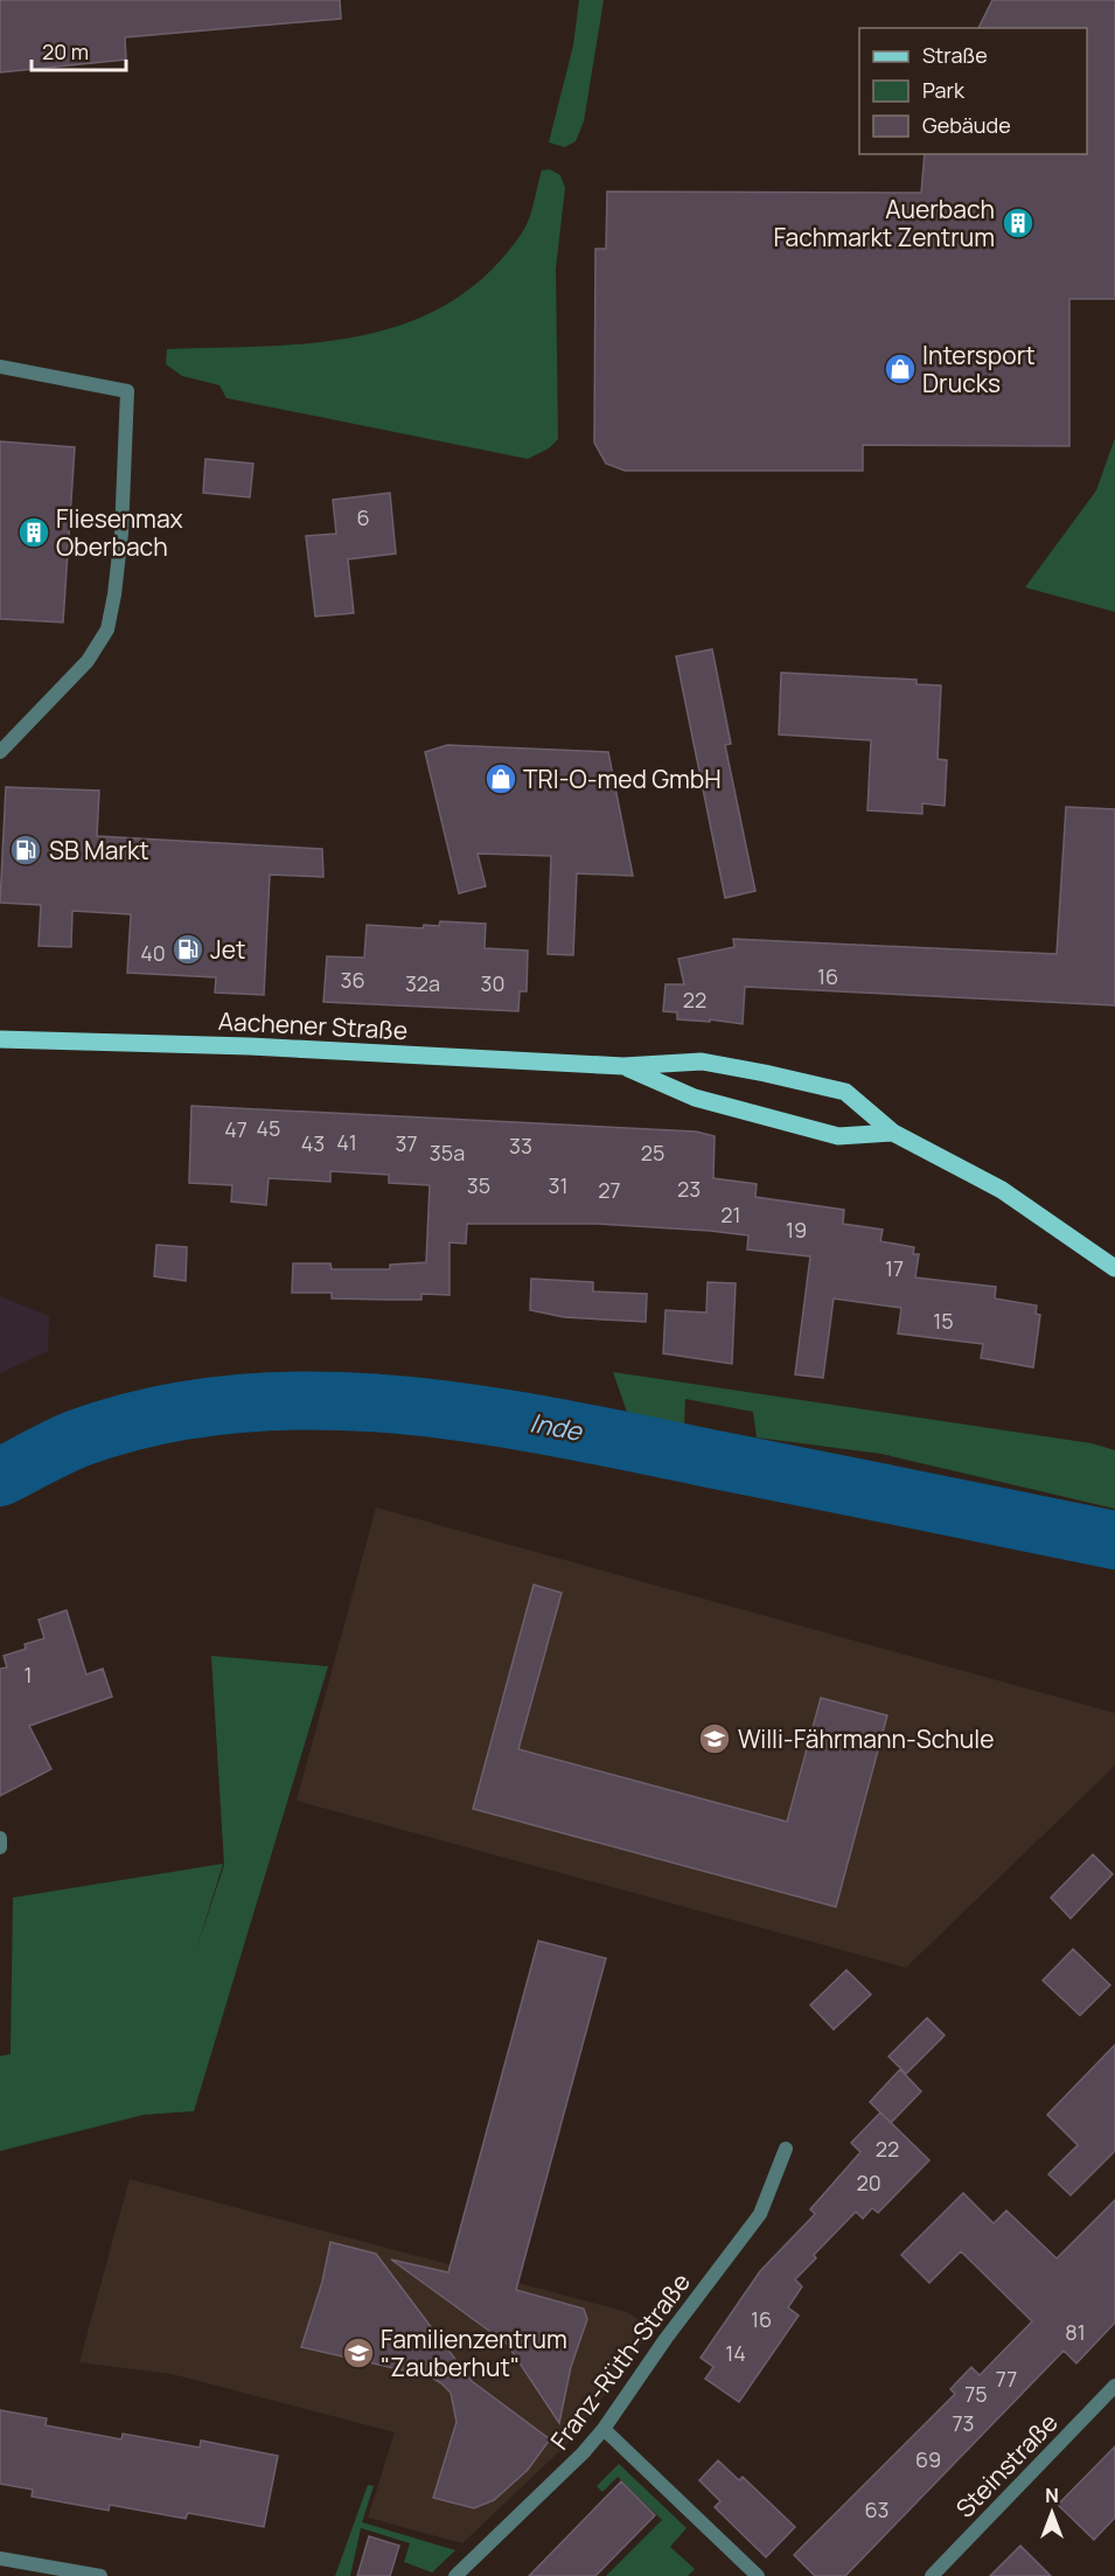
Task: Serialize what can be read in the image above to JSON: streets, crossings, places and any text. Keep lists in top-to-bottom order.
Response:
{
  "streets": {
    "main road": ["Aachener Straße"],
    "street": ["Franz-Rüth-Straße", "Steinstraße"]
  },
  "water": ["Inde"],
  "places": {
    "building": ["Auerbach Fachmarkt Zentrum", "Fliesenmax Oberbach"],
    "shop": ["Intersport Drucks", "TRI-O-med GmbH"],
    "fuel station": ["SB Markt", "Jet"],
    "school or university": ["Willi-Fährmann-Schule", "Familienzentrum \"Zauberhut\""]
  },
  "house_numbers": [
    "6",
    "40",
    "16",
    "36",
    "32a",
    "30",
    "22",
    "45",
    "47",
    "41",
    "43",
    "37",
    "33",
    "35a",
    "25",
    "35",
    "31",
    "23",
    "27",
    "21",
    "19",
    "17",
    "15",
    "1",
    "22",
    "20",
    "16",
    "81",
    "14",
    "77",
    "75",
    "73",
    "69",
    "63"
  ],
  "legend": ["Straße", "Park", "Gebäude"],
  "scale_bar": "20 m",
  "north": "top"
}
